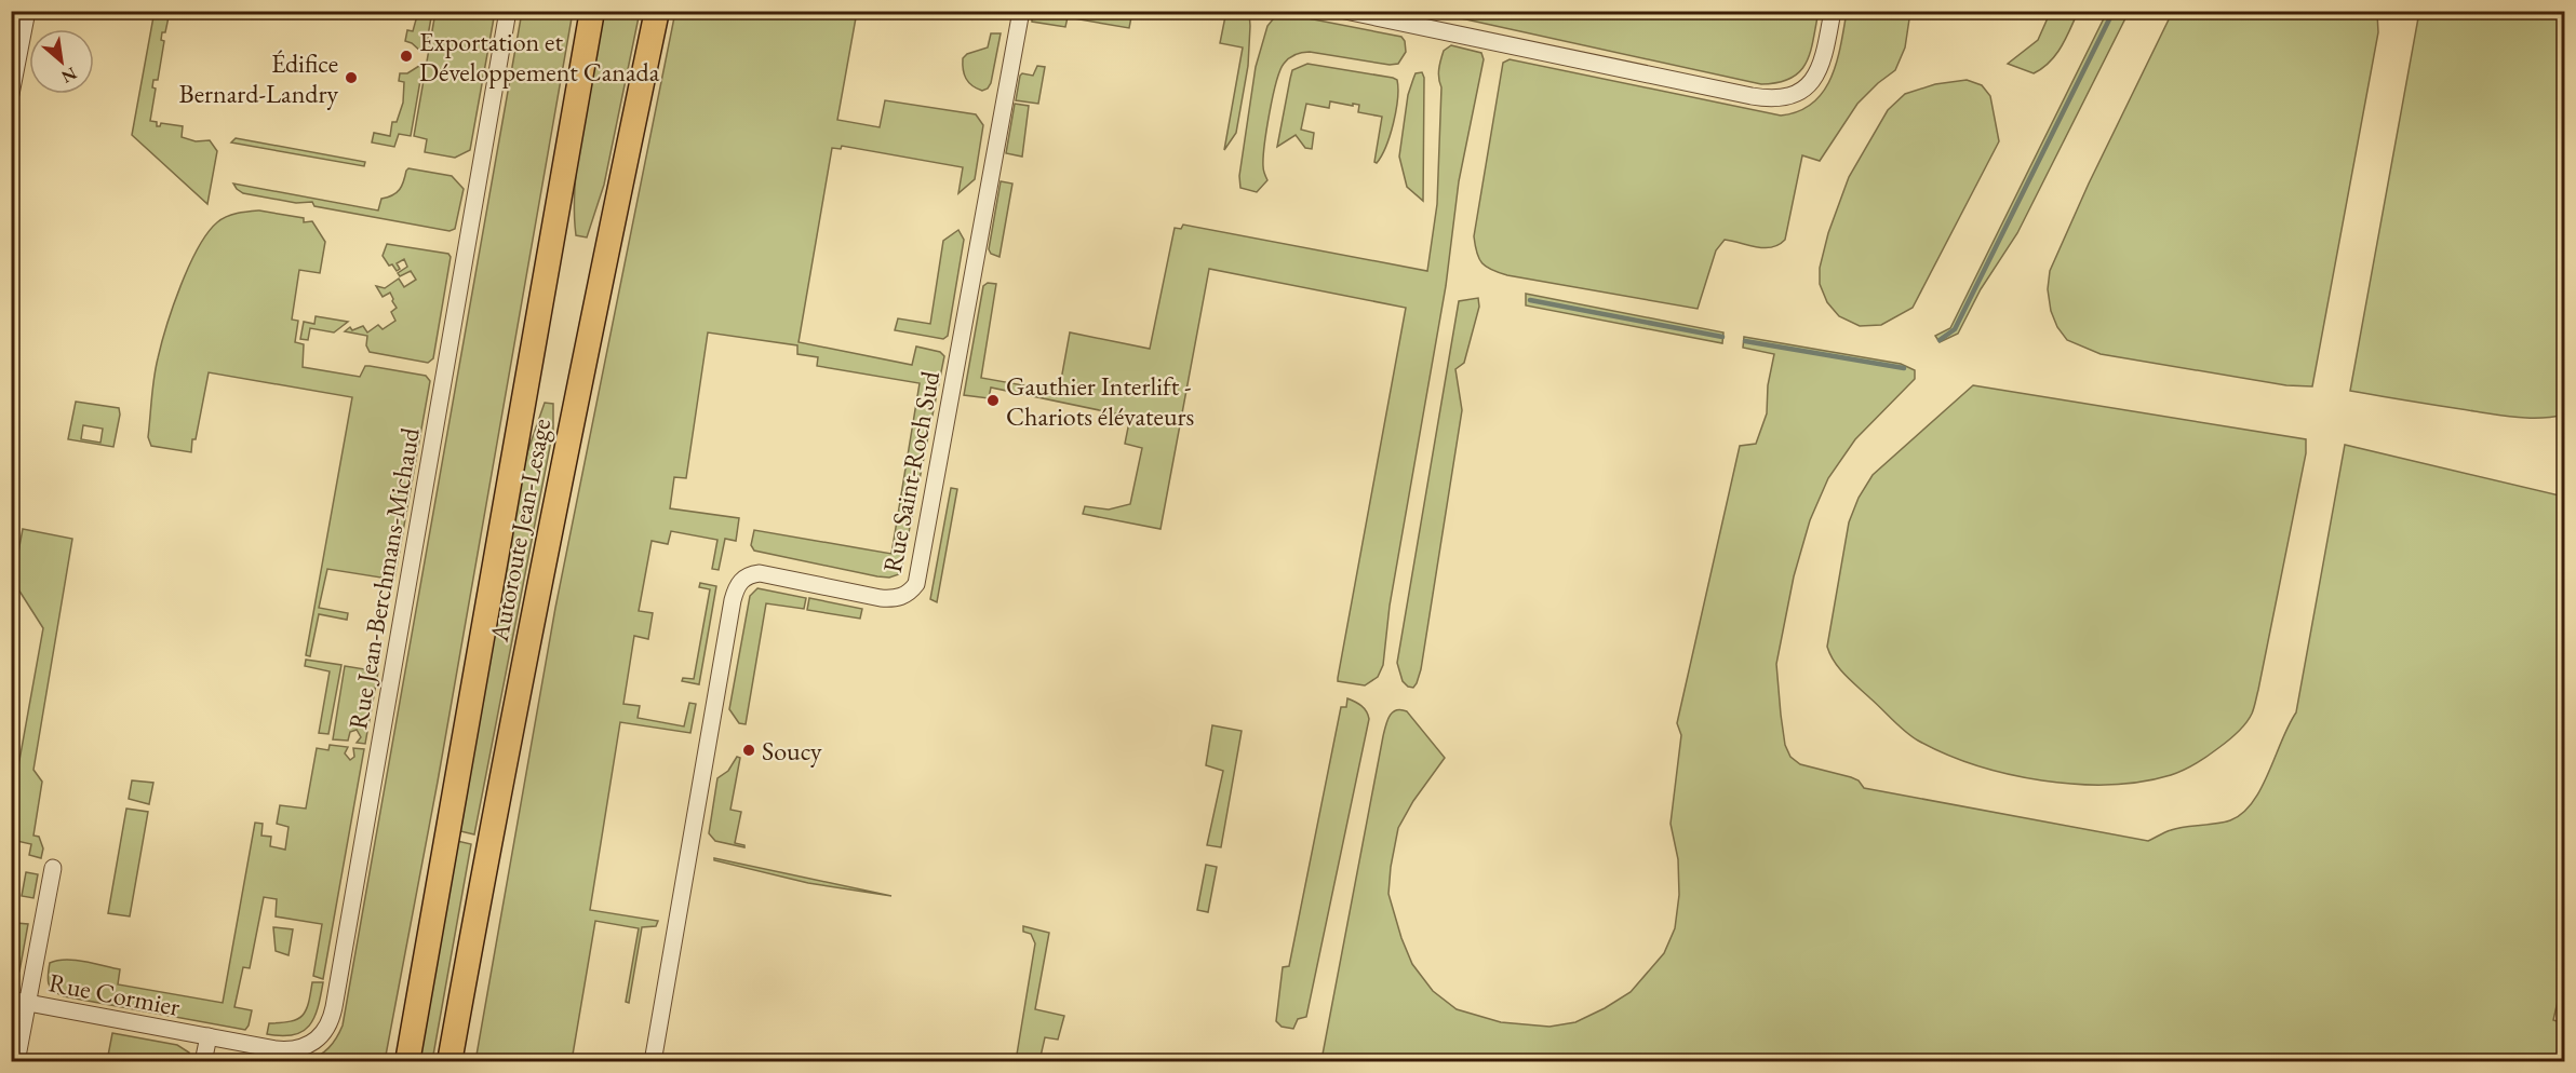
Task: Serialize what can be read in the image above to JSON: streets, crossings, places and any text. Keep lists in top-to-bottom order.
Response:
{
  "streets": {
    "highway": ["Autoroute Jean-Lesage"],
    "street": ["Rue Saint-Roch Sud", "Rue Jean-Berchmans-Michaud", "Rue Cormier"]
  },
  "crossings": [
    ["Rue Jean-Berchmans-Michaud", "Rue Cormier"]
  ],
  "places": [
    "Exportation et Développement Canada",
    "Édifice Bernard-Landry",
    "Gauthier Interlift - Chariots élévateurs",
    "Soucy"
  ],
  "north": "bottom right"
}
